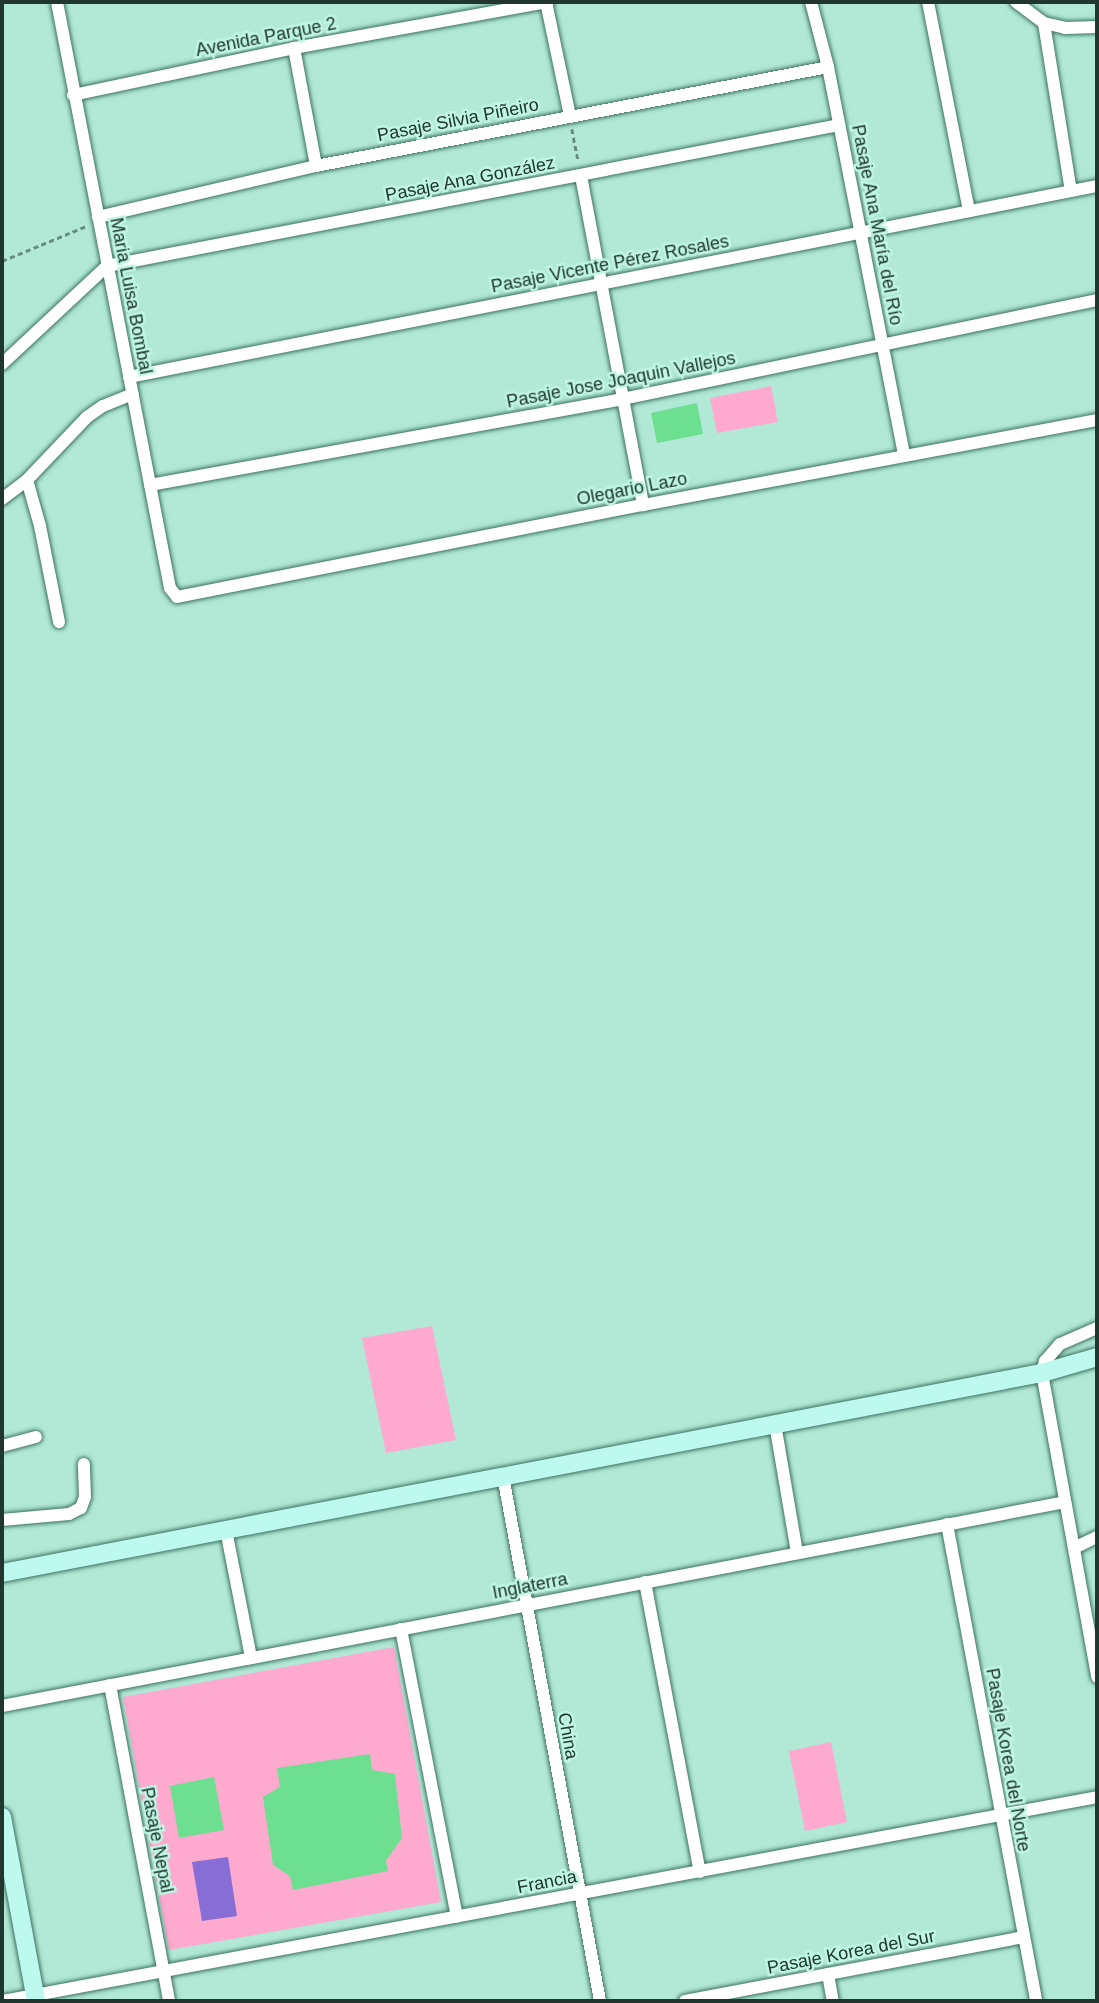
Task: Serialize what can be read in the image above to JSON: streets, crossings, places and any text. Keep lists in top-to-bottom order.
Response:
{
  "streets": {
    "street": [
      "Avenida Parque 2",
      "Pasaje Silvia Piñeiro",
      "Pasaje Ana González",
      "Pasaje Ana María del Río",
      "Pasaje Vicente Pérez Rosales",
      "Maria Luisa Bombal",
      "Pasaje Jose Joaquin Vallejos",
      "Olegario Lazo",
      "Inglaterra",
      "China",
      "Pasaje Korea del Norte",
      "Pasaje Nepal",
      "Francia",
      "Pasaje Korea del Sur"
    ]
  },
  "crossings": [
    ["Avenida Parque 2", "Maria Luisa Bombal"],
    ["Pasaje Silvia Piñeiro", "Pasaje Ana María del Río"],
    ["Pasaje Silvia Piñeiro", "Maria Luisa Bombal"],
    ["Pasaje Ana González", "Pasaje Ana María del Río"],
    ["Pasaje Ana González", "Maria Luisa Bombal"],
    ["Pasaje Ana María del Río", "Pasaje Vicente Pérez Rosales"],
    ["Pasaje Ana María del Río", "Pasaje Jose Joaquin Vallejos"],
    ["Pasaje Ana María del Río", "Olegario Lazo"],
    ["Pasaje Vicente Pérez Rosales", "Maria Luisa Bombal"],
    ["Maria Luisa Bombal", "Pasaje Jose Joaquin Vallejos"],
    ["Maria Luisa Bombal", "Olegario Lazo"],
    ["Inglaterra", "China"],
    ["Inglaterra", "Pasaje Korea del Norte"],
    ["Inglaterra", "Pasaje Nepal"],
    ["China", "Francia"],
    ["Pasaje Korea del Norte", "Francia"],
    ["Pasaje Korea del Norte", "Pasaje Korea del Sur"],
    ["Pasaje Nepal", "Francia"]
  ]
}
